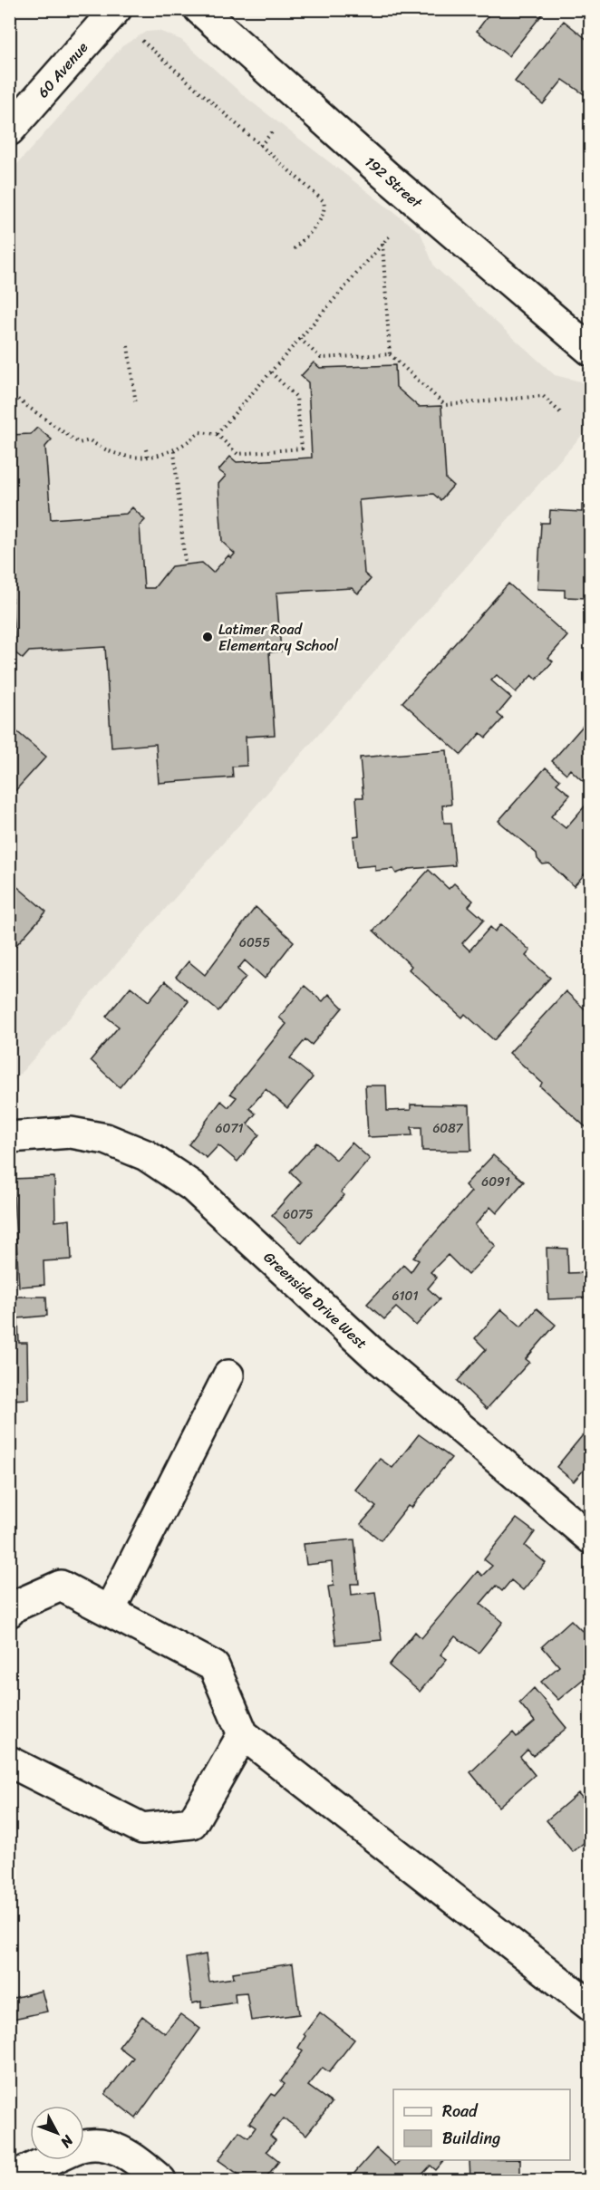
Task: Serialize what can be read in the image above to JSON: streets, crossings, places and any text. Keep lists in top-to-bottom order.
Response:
{
  "streets": {
    "street": ["60 Avenue", "192 Street", "Greenside Drive West"]
  },
  "places": ["Latimer Road Elementary School"],
  "house_numbers": [
    "6055",
    "6071",
    "6087",
    "6091",
    "6075",
    "6101"
  ],
  "legend": ["Road", "Building"],
  "north": "bottom right"
}
